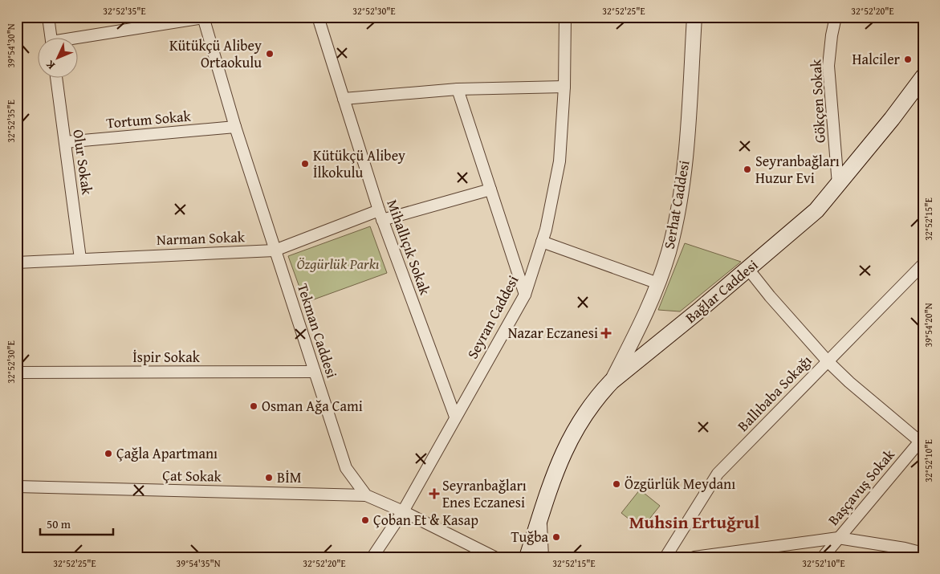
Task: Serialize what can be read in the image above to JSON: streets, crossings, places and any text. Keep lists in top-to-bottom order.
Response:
{
  "streets": {
    "main road": ["Bağlar Caddesi"],
    "street": [
      "Gökçen Sokak",
      "Tortum Sokak",
      "Olur Sokak",
      "Serhat Caddesi",
      "Narman Sokak",
      "Mihallıçık Sokak",
      "Seyran Caddesi",
      "Tekman Caddesi",
      "İspir Sokak",
      "Ballıbaba Sokağı",
      "Çat Sokak",
      "Başçavuş Sokak"
    ]
  },
  "crossings": [
    ["Gökçen Sokak", "Bağlar Caddesi"],
    ["Tortum Sokak", "Olur Sokak"],
    ["Tortum Sokak", "Tekman Caddesi"],
    ["Olur Sokak", "Narman Sokak"],
    ["Serhat Caddesi", "Bağlar Caddesi"],
    ["Narman Sokak", "Mihallıçık Sokak"],
    ["Narman Sokak", "Tekman Caddesi"],
    ["Mihallıçık Sokak", "Seyran Caddesi"],
    ["Tekman Caddesi", "İspir Sokak"],
    ["Tekman Caddesi", "Çat Sokak"]
  ],
  "districts": ["Muhsin Ertuğrul"],
  "parks": ["Özgürlük Parkı"],
  "places": {
    "other": [
      "Kütükçü Alibey Ortaokulu",
      "Halciler",
      "Kütükçü Alibey İlkokulu",
      "Seyranbağları Huzur Evi",
      "Osman Ağa Cami",
      "Çağla Apartmanı",
      "BİM",
      "Özgürlük Meydanı",
      "Çoban Et & Kasap",
      "Tuğba"
    ],
    "health": ["Nazar Eczanesi", "Seyranbağları Enes Eczanesi"]
  },
  "scale_bar": "50 m",
  "north": "bottom left",
  "coordinates": [
    "32°52'35\"E",
    "32°52'30\"E",
    "32°52'25\"E",
    "32°52'20\"E",
    "39°54'30\"N",
    "32°52'15\"E",
    "39°54'20\"N",
    "32°52'10\"E",
    "39°54'35\"N"
  ]
}
